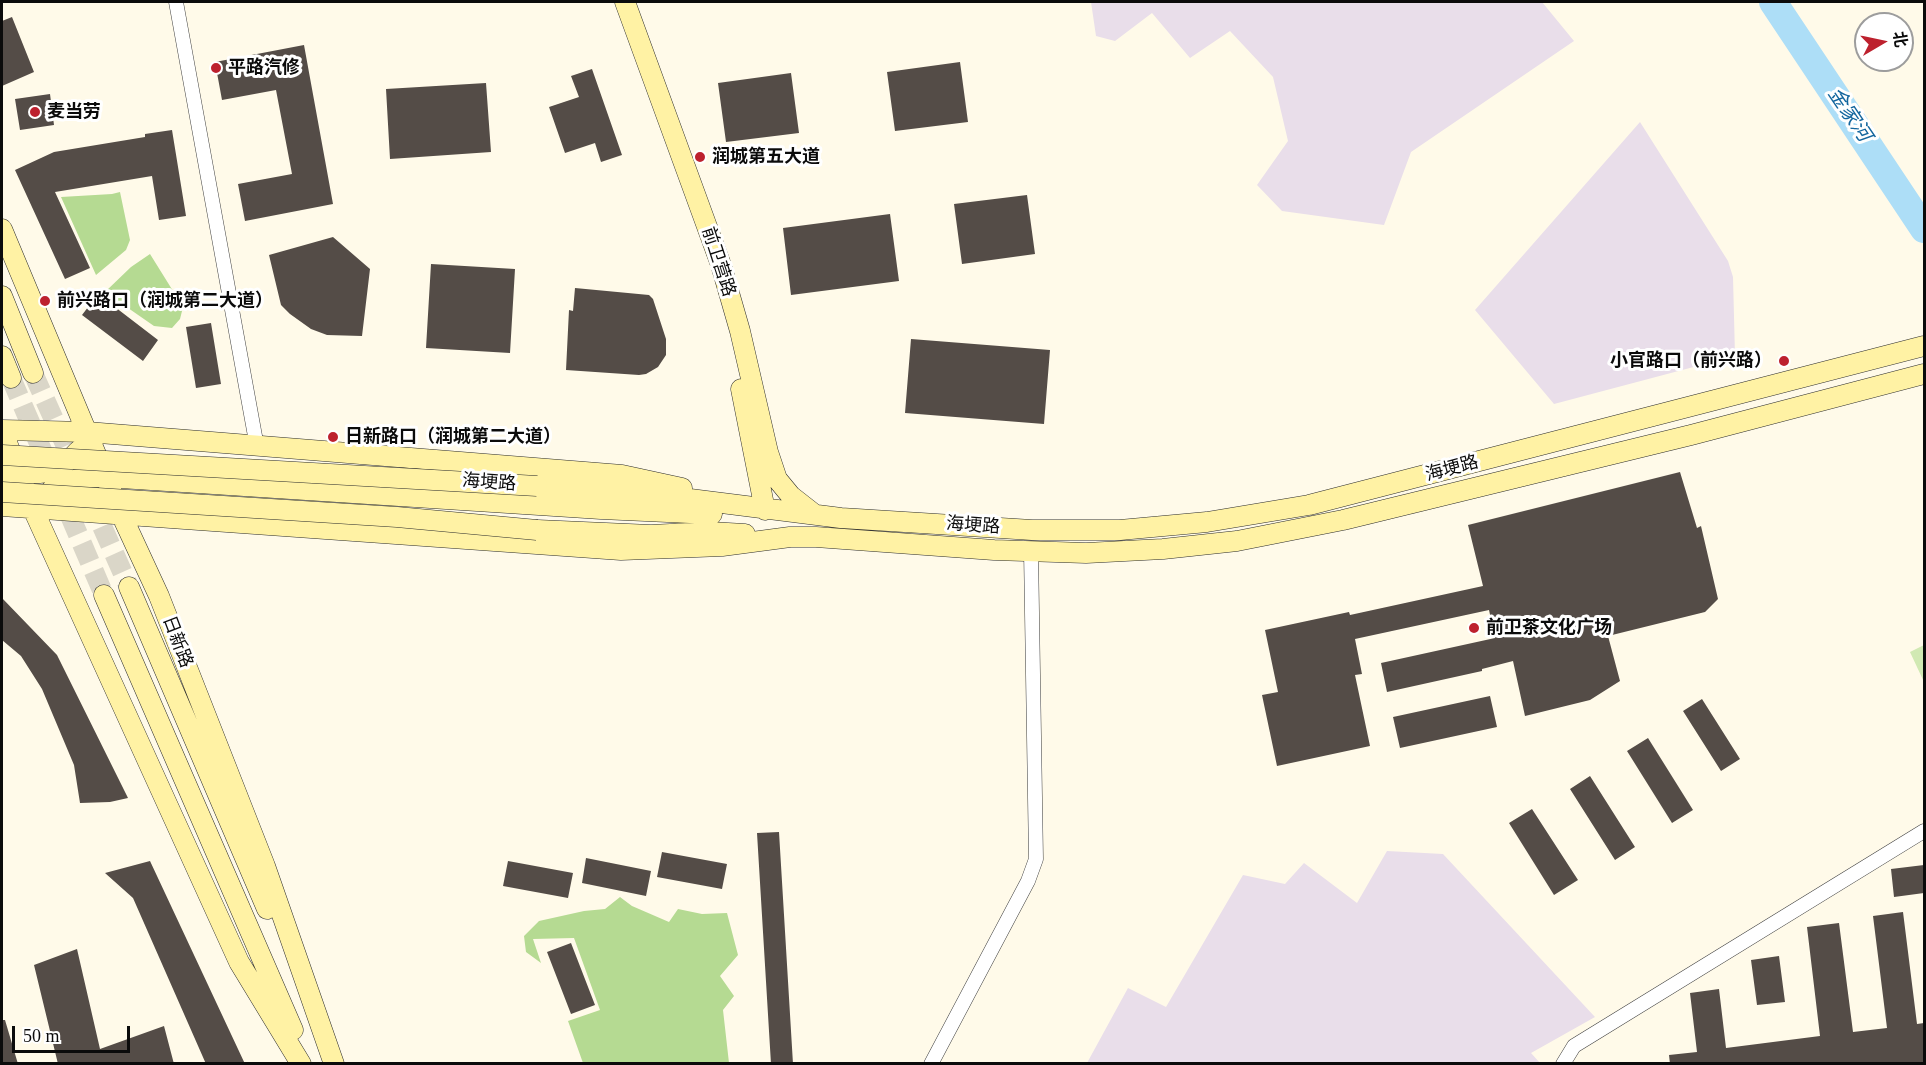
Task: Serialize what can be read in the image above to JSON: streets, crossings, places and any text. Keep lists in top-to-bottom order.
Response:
{
  "streets": {
    "main road": ["前卫营路", "海埂路", "日新路"]
  },
  "crossings": [
    ["前卫营路", "海埂路"]
  ],
  "water": ["金家河"],
  "places": [
    "平路汽修",
    "麦当劳",
    "润城第五大道",
    "前兴路口（润城第二大道）",
    "小官路口（前兴路）",
    "日新路口（润城第二大道）",
    "前卫茶文化广场"
  ],
  "scale_bar": "50 m",
  "north": "right"
}
